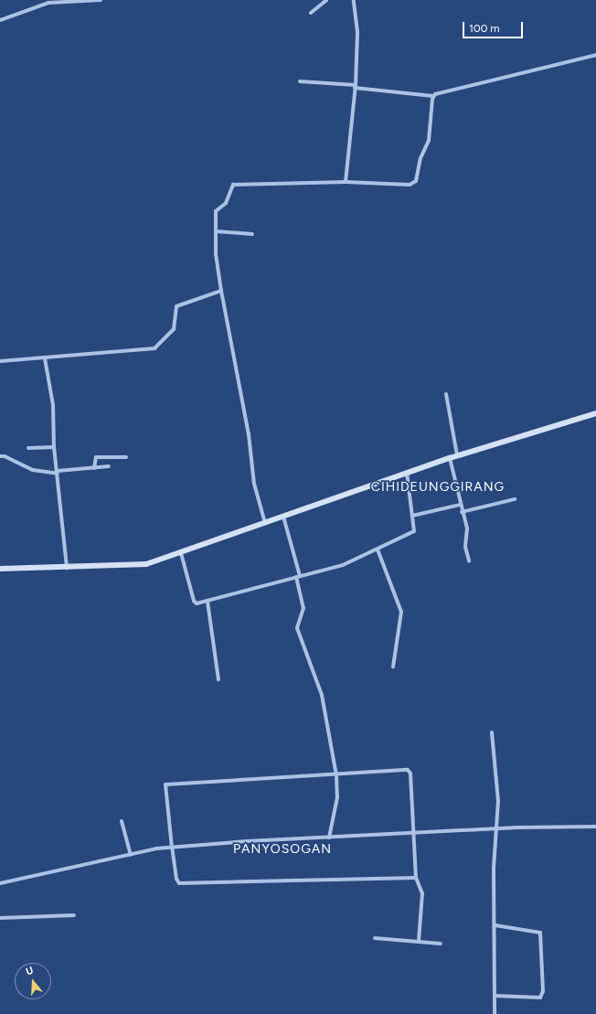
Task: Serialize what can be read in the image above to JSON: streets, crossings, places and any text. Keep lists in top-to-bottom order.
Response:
{
  "districts": ["CIHIDEUNGGIRANG", "PANYOSOGAN"],
  "scale_bar": "100 m",
  "north": "top"
}
